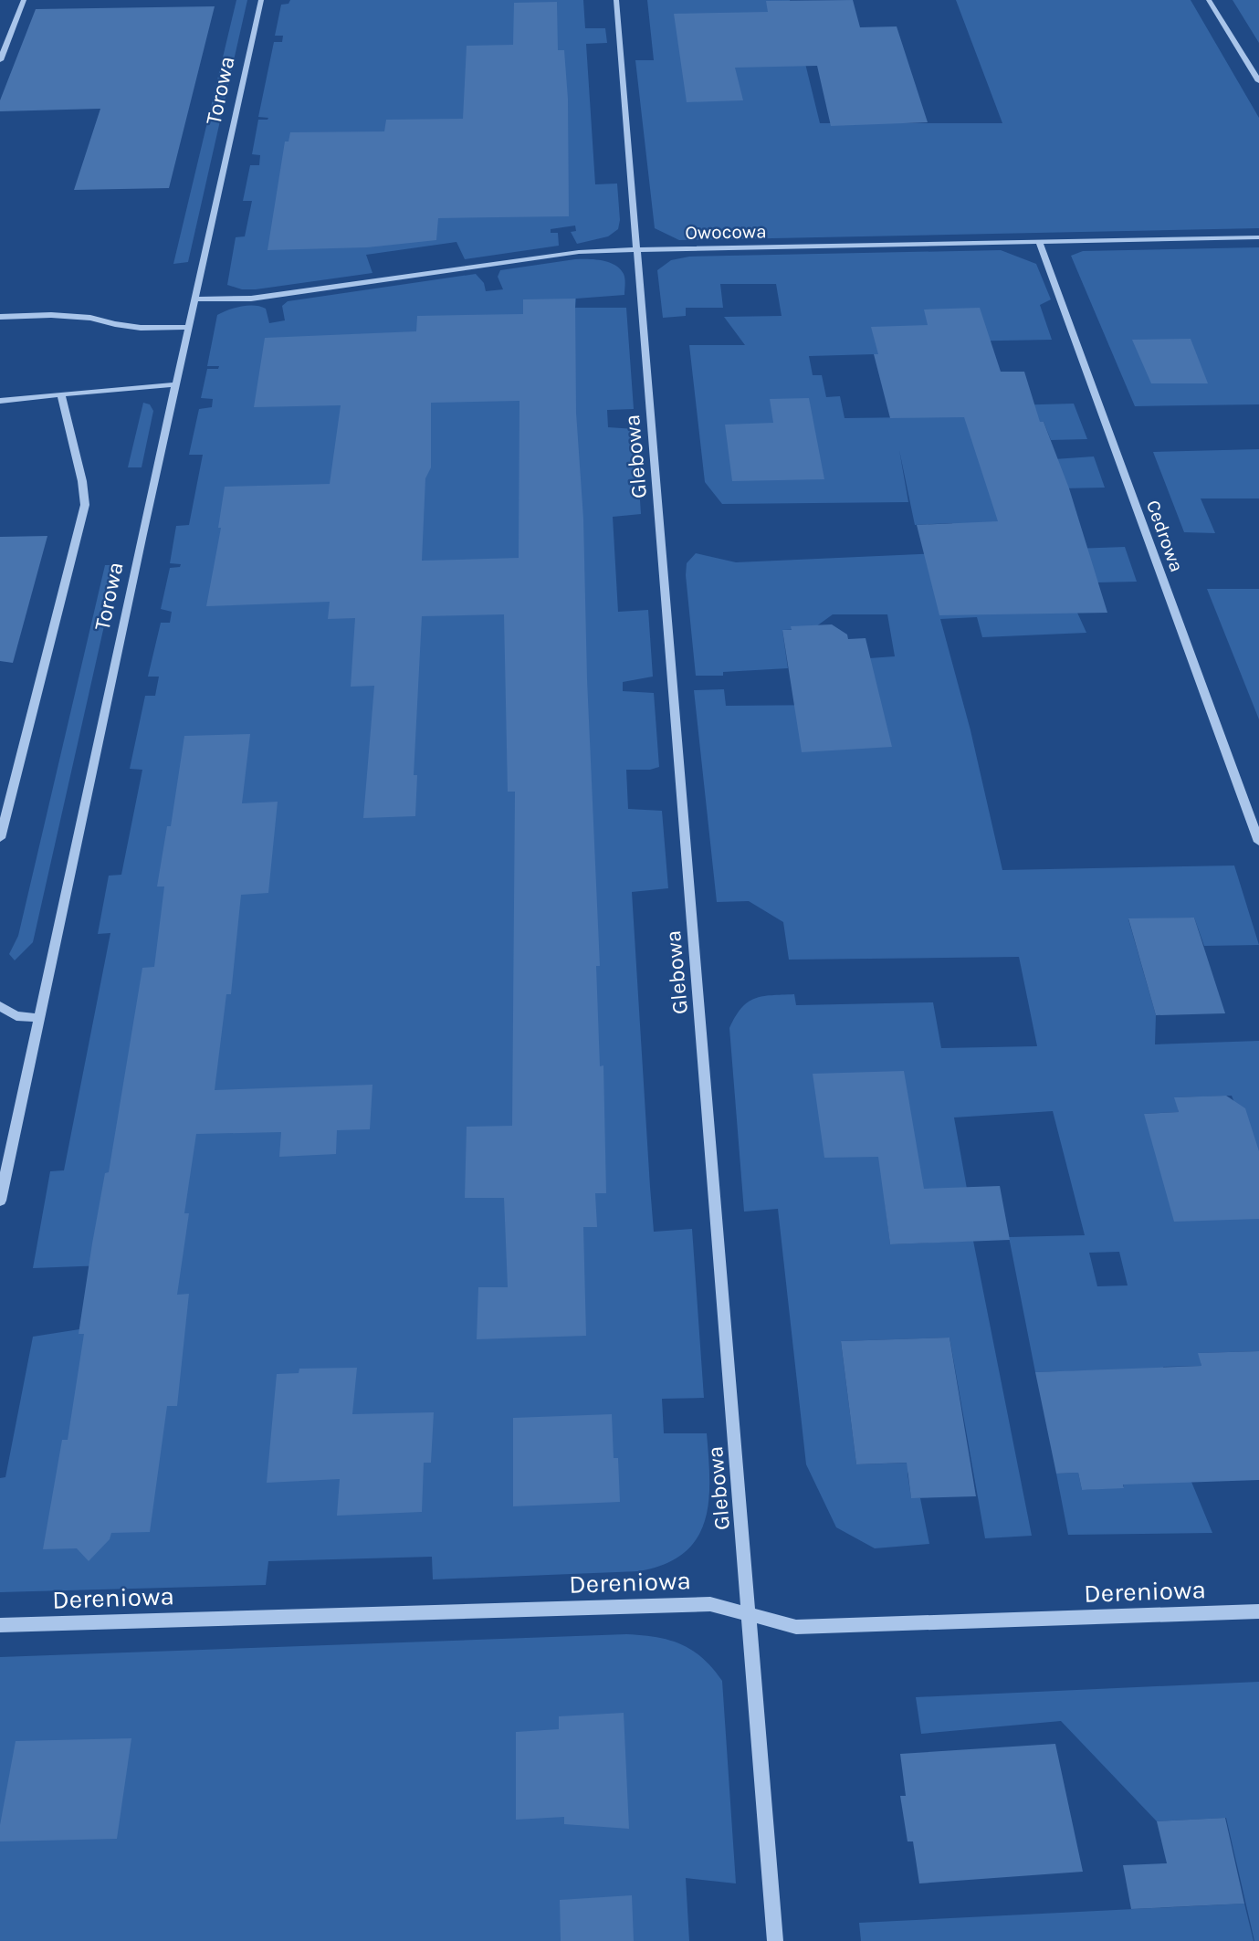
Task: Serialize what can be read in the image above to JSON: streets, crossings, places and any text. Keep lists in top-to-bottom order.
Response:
{
  "streets": {
    "street": [
      "Torowa",
      "Owocowa",
      "Glebowa",
      "Cedrowa",
      "Dereniowa"
    ]
  },
  "crossings": [
    ["Torowa", "Owocowa"],
    ["Owocowa", "Glebowa"],
    ["Owocowa", "Cedrowa"],
    ["Glebowa", "Dereniowa"]
  ]
}
